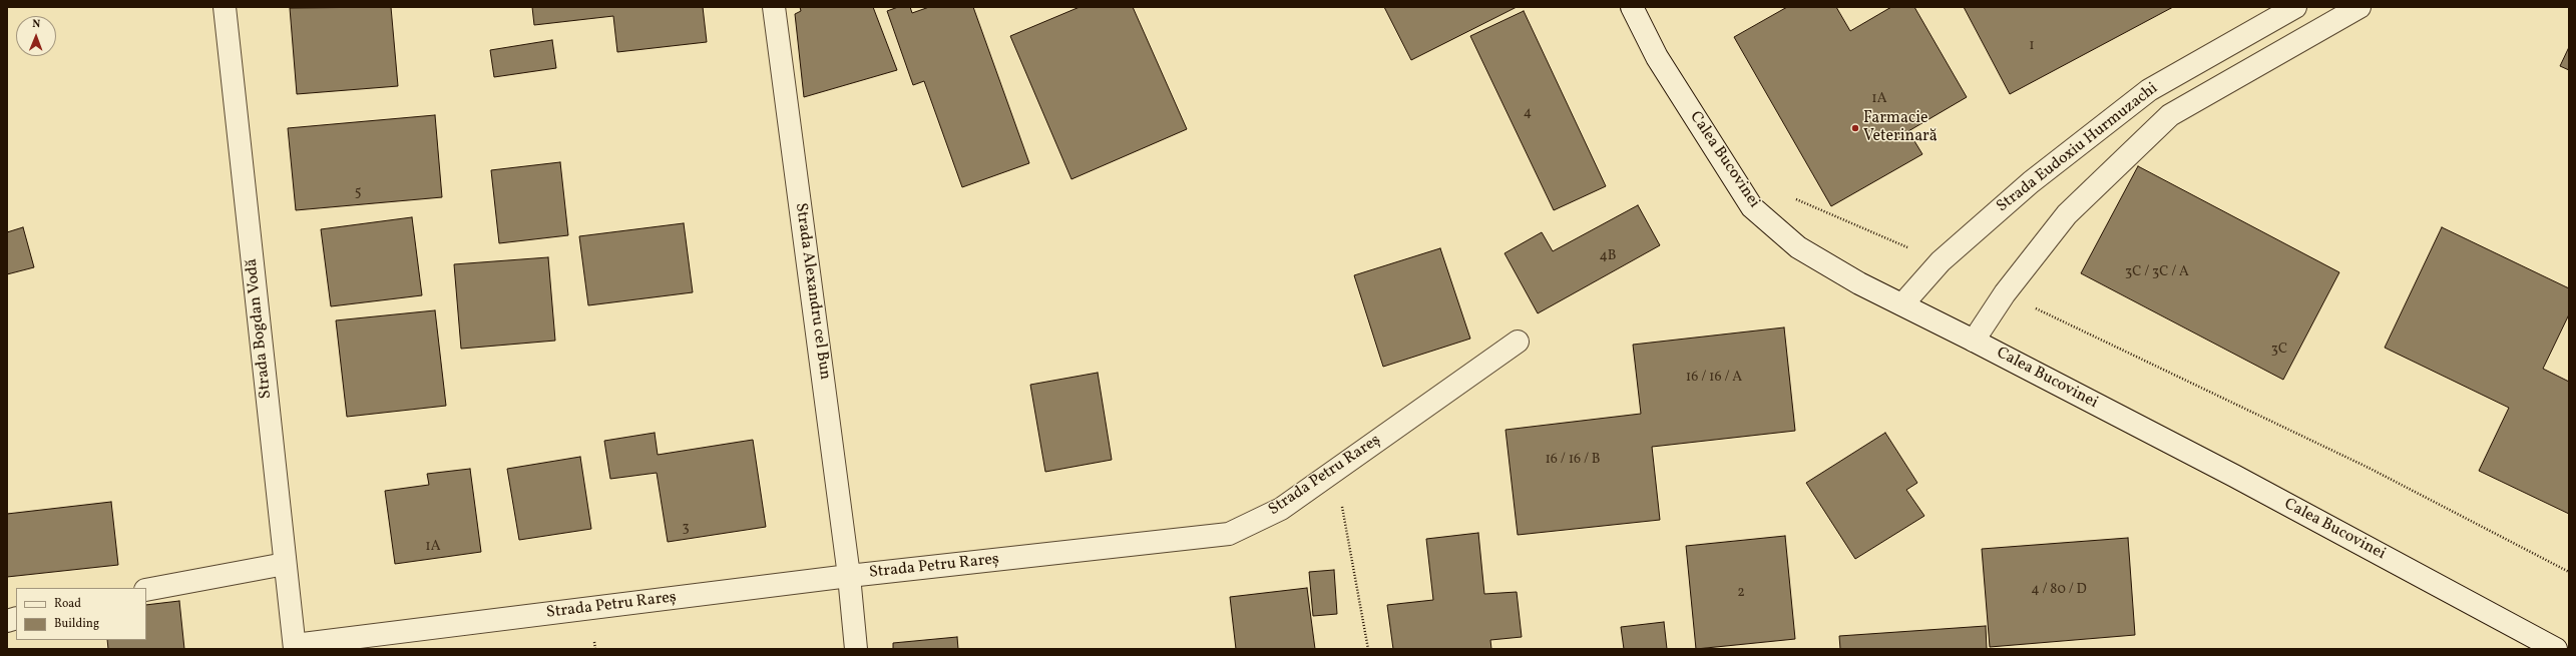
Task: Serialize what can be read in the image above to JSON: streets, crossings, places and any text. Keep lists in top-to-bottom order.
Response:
{
  "streets": {
    "street": [
      "Strada Eudoxiu Hurmuzachi",
      "Calea Bucovinei",
      "Strada Alexandru cel Bun",
      "Strada Bogdan Vodă",
      "Strada Petru Rareș"
    ]
  },
  "crossings": [
    ["Strada Eudoxiu Hurmuzachi", "Calea Bucovinei"],
    ["Strada Alexandru cel Bun", "Strada Petru Rareș"],
    ["Strada Bogdan Vodă", "Strada Petru Rareș"]
  ],
  "places": ["Farmacie Veterinară"],
  "house_numbers": [
    "1",
    "1A",
    "4",
    "5",
    "4B",
    "3C / 3C / A",
    "3C",
    "16 / 16 / A",
    "16 / 16 / B",
    "3",
    "1A",
    "4 / 80 / D",
    "2"
  ],
  "legend": ["Road", "Building"],
  "north": "top"
}
